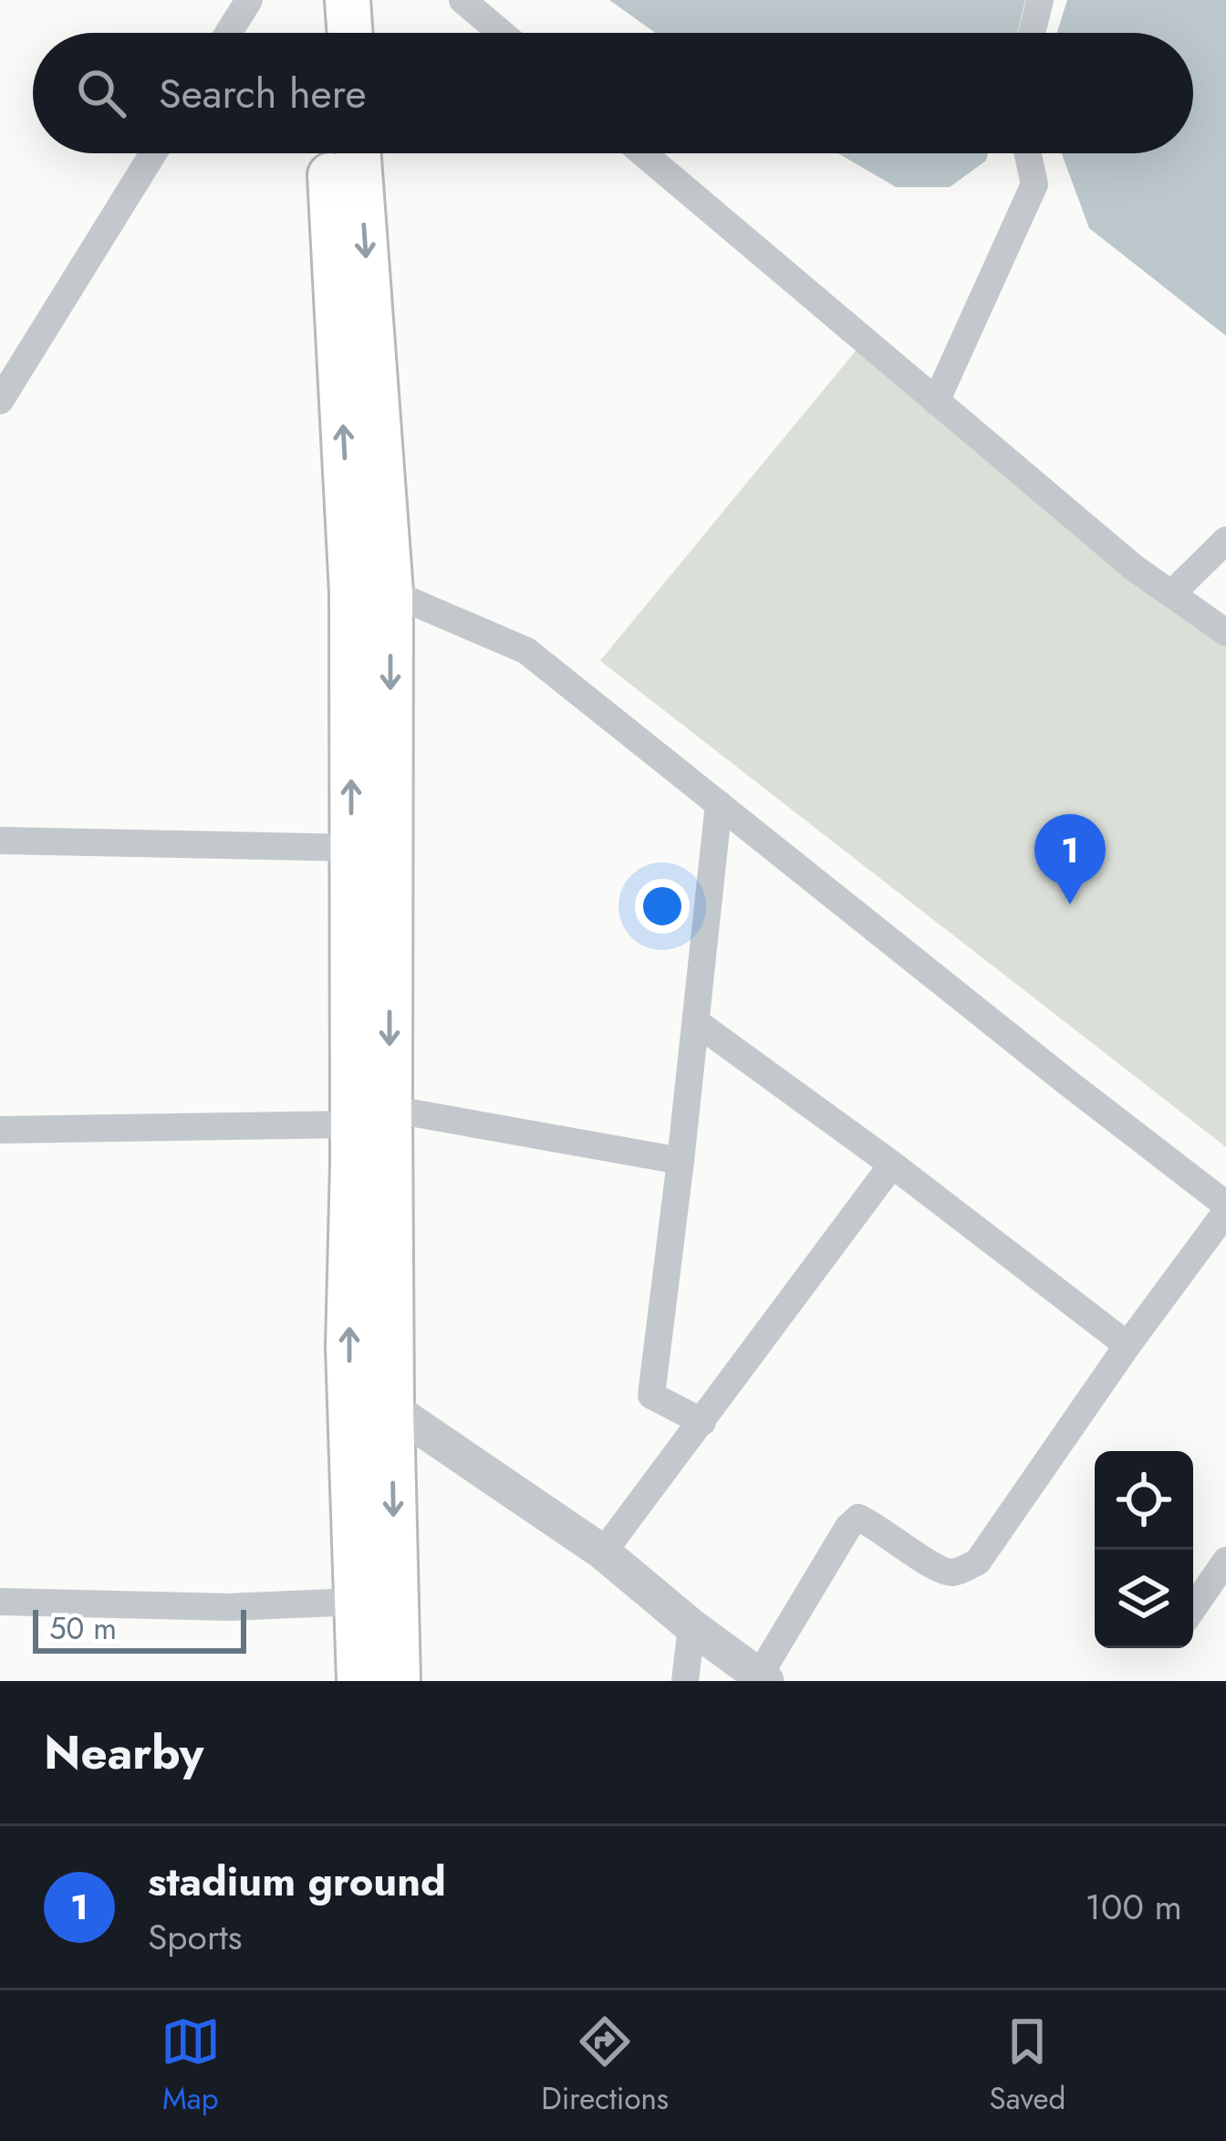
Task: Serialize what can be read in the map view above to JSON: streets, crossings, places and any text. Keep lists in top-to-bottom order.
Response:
{
  "scale_bar": "50 m",
  "page": {
    "search": "Search here",
    "pins": "1",
    "scale": "50 m",
    "heading": "Nearby",
    "list": [
      {
        "mark": "1",
        "name": "stadium ground",
        "note": "Sports",
        "value": "100 m"
      }
    ],
    "nav": ["Map", "Directions", "Saved"]
  }
}
